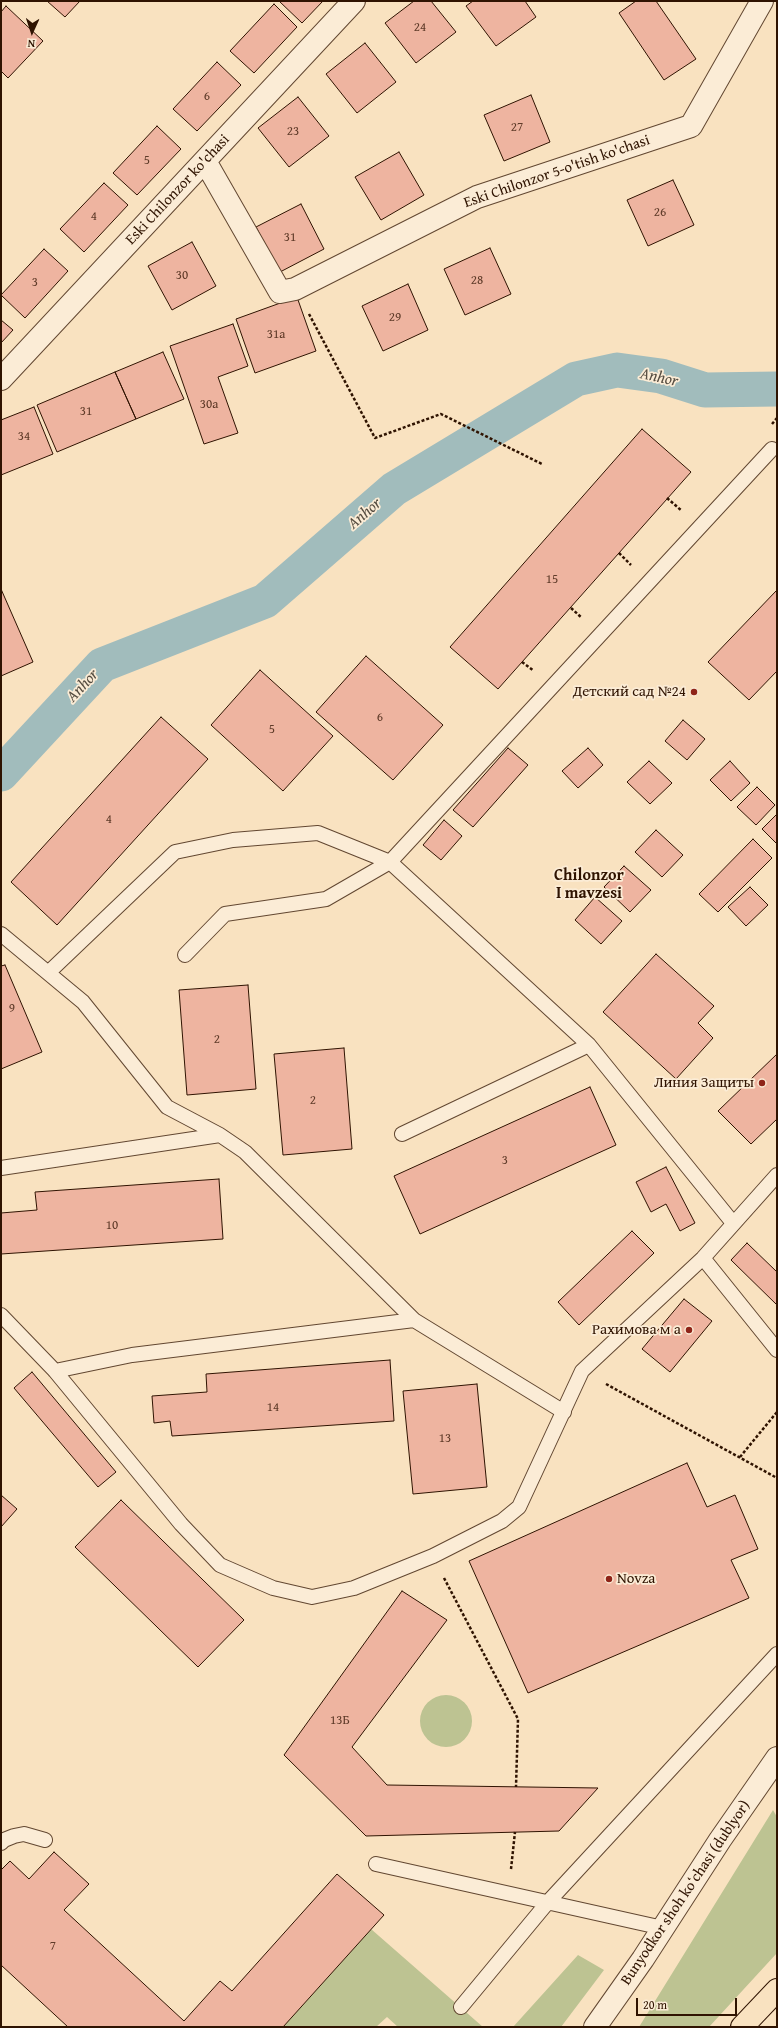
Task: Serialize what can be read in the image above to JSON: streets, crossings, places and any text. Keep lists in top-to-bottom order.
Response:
{
  "streets": {
    "street": ["Eski Chilonzor 5-o'tish ko'chasi", "Eski Chilonzor ko'chasi", "Bunyodkor shoh koʻchasi (dublyor)"]
  },
  "districts": ["Chilonzor I mavzesi"],
  "water": ["Anhor"],
  "places": [
    "Детский сад №24",
    "Линия Защиты",
    "Рахимова м а",
    "Novza"
  ],
  "house_numbers": [
    "24",
    "6",
    "27",
    "23",
    "5",
    "26",
    "4",
    "31",
    "30",
    "28",
    "3",
    "29",
    "31a",
    "30a",
    "31",
    "34",
    "15",
    "6",
    "5",
    "4",
    "9",
    "2",
    "2",
    "3",
    "10",
    "14",
    "13",
    "13Б",
    "7"
  ],
  "scale_bar": "20 m",
  "north": "bottom"
}
